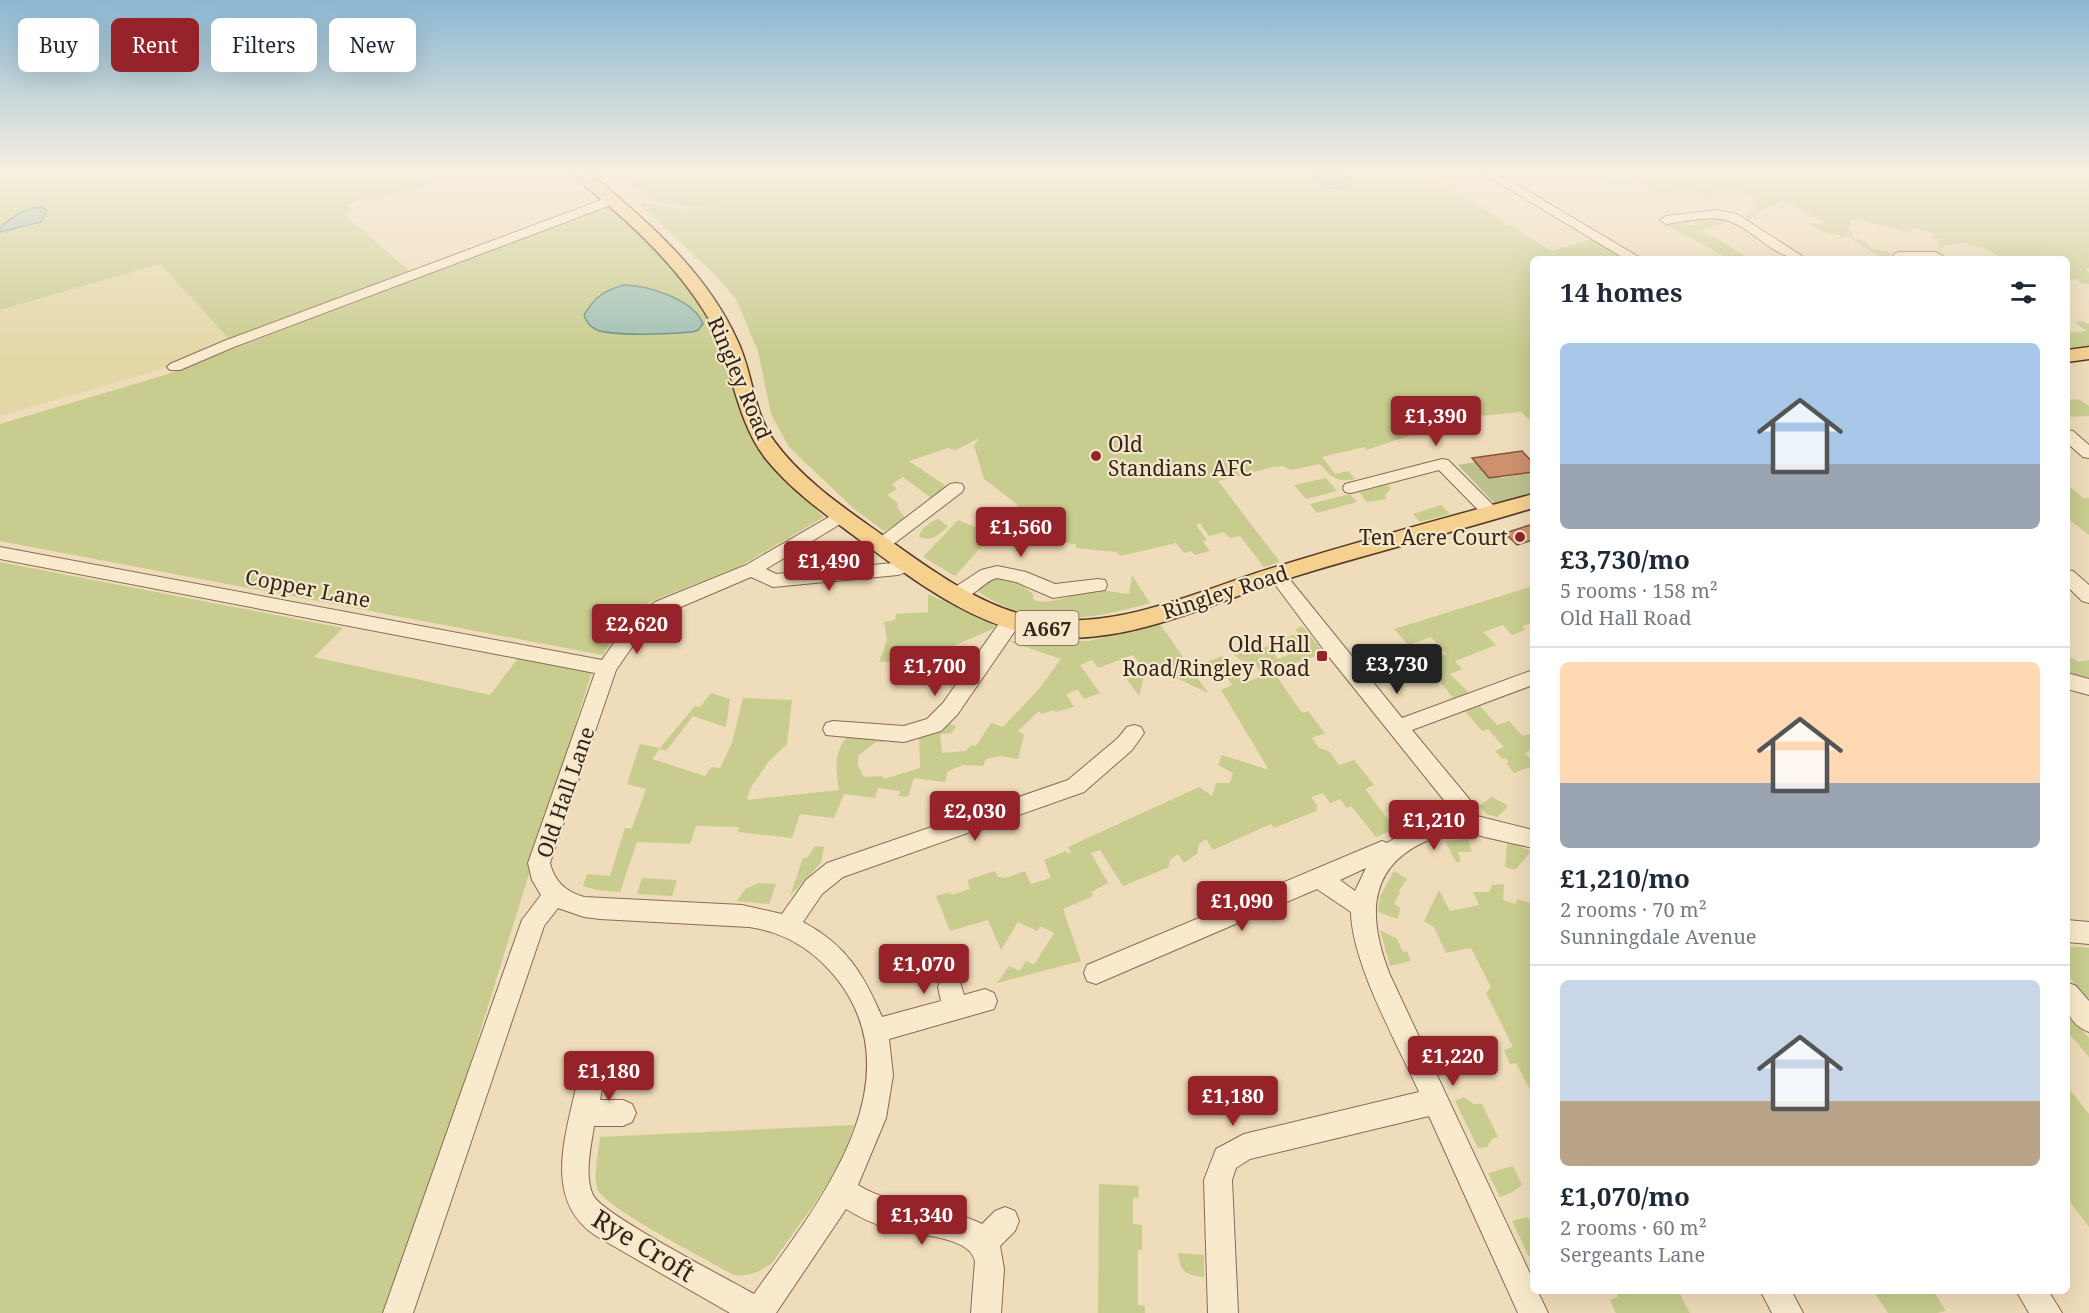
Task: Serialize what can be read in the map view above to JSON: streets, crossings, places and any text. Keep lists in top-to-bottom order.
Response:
{
  "streets": {
    "main road": ["Ringley Road", "A667"],
    "street": ["Copper Lane", "Old Hall Lane", "Rye Croft"]
  },
  "crossings": [
    ["Ringley Road", "Old Hall Lane"],
    ["Copper Lane", "Old Hall Lane"]
  ],
  "places": {
    "other": ["Old Standians AFC", "Ten Acre Court"],
    "transit": ["Old Hall Road/Ringley Road"]
  },
  "page": {
    "chip": [
      "Buy",
      "Rent",
      "Filters",
      "New"
    ],
    "heading": "14 homes",
    "list": [
      {
        "name": "£3,730/mo",
        "note": "5 rooms · 158 m² · Old Hall Road"
      },
      {
        "name": "£1,210/mo",
        "note": "2 rooms · 70 m² · Sunningdale Avenue"
      },
      {
        "name": "£1,070/mo",
        "note": "2 rooms · 60 m² · Sergeants Lane"
      }
    ],
    "price": [
      "£1,390",
      "£1,560",
      "£1,490",
      "£2,620",
      "£3,730",
      "£1,700",
      "£2,030",
      "£1,210",
      "£1,090",
      "£1,070",
      "£1,220",
      "£1,180",
      "£1,180",
      "£1,340"
    ]
  }
}
